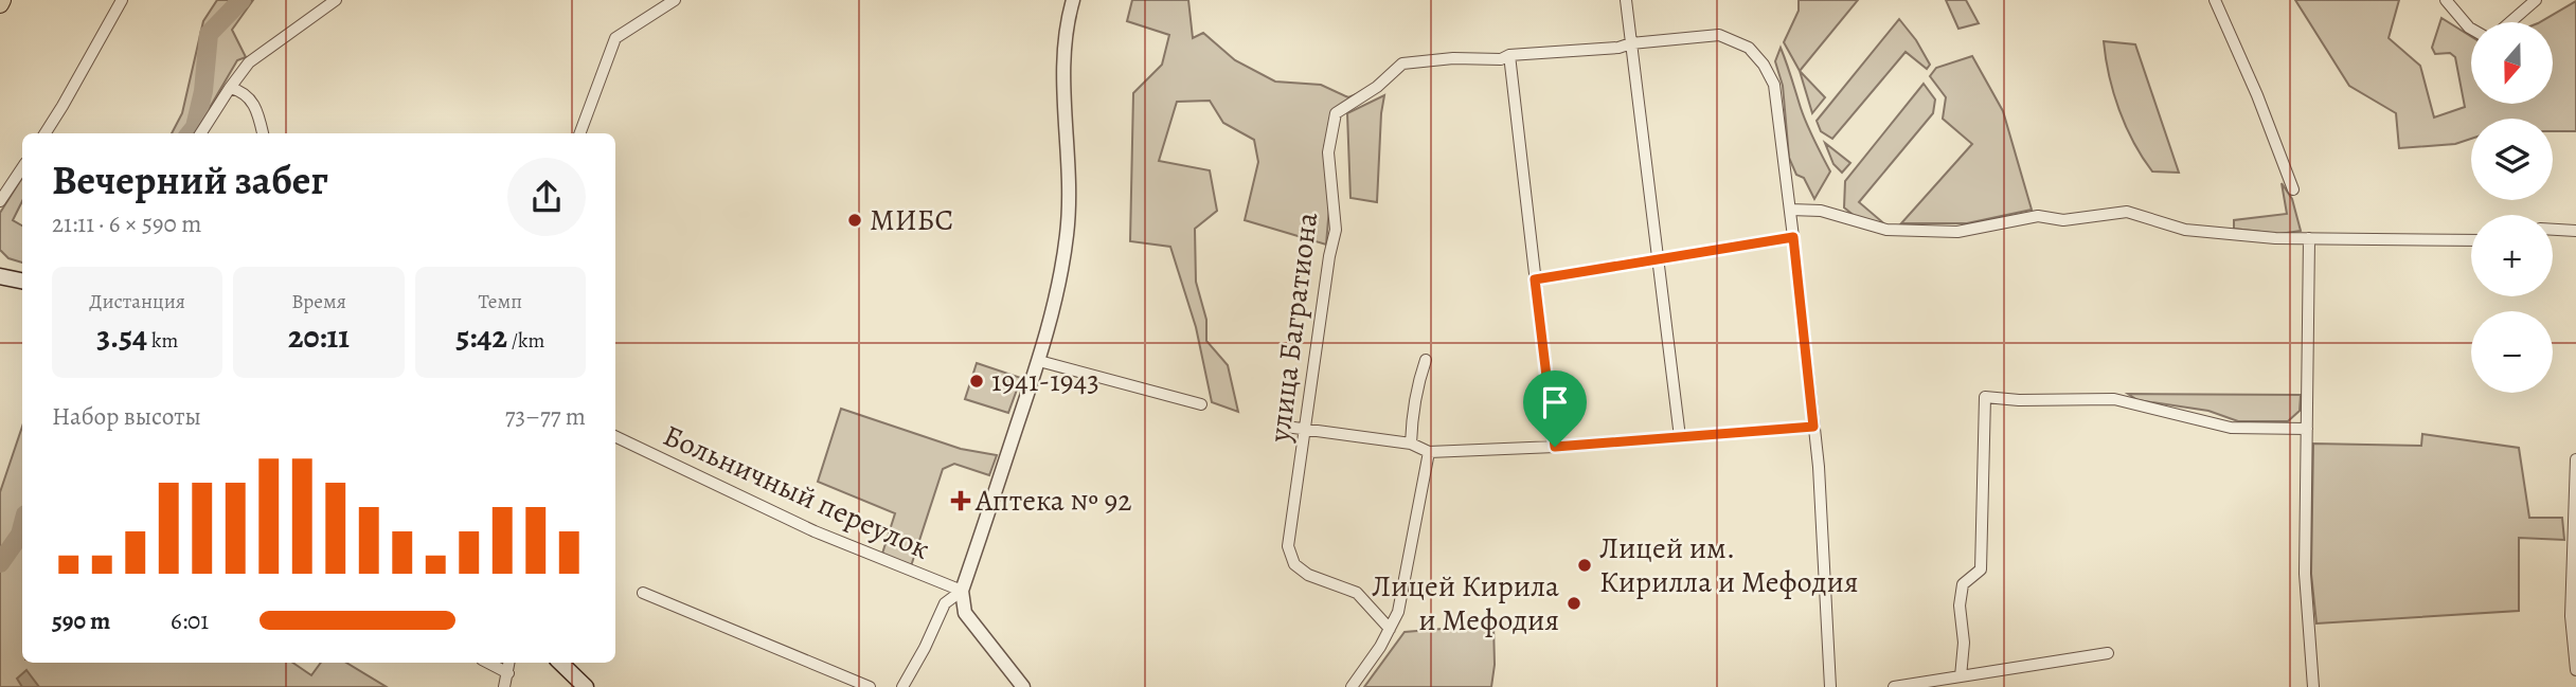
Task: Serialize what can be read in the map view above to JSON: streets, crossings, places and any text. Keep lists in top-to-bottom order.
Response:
{
  "streets": {
    "street": ["улица Багратиона", "Больничный переулок"]
  },
  "places": {
    "other": [
      "МИБС",
      "1941-1943",
      "Лицей им. Кирилла и Мефодия",
      "Лицей Кирила и Мефодия"
    ],
    "health": ["Аптека № 92"]
  },
  "north": "bottom",
  "page": {
    "map_buttons": ["+", "−"],
    "heading": ["Вечерний забег", "21:11 · 6 × 590 m"],
    "stats": [
      ["Дистанция", "3.54 km"],
      ["Время", "20:11"],
      ["Темп", "5:42 /km"]
    ],
    "chart": ["Набор высоты", "73–77 m"],
    "list": [
      {
        "name": "590 m",
        "note": "6:01"
      }
    ]
  }
}
